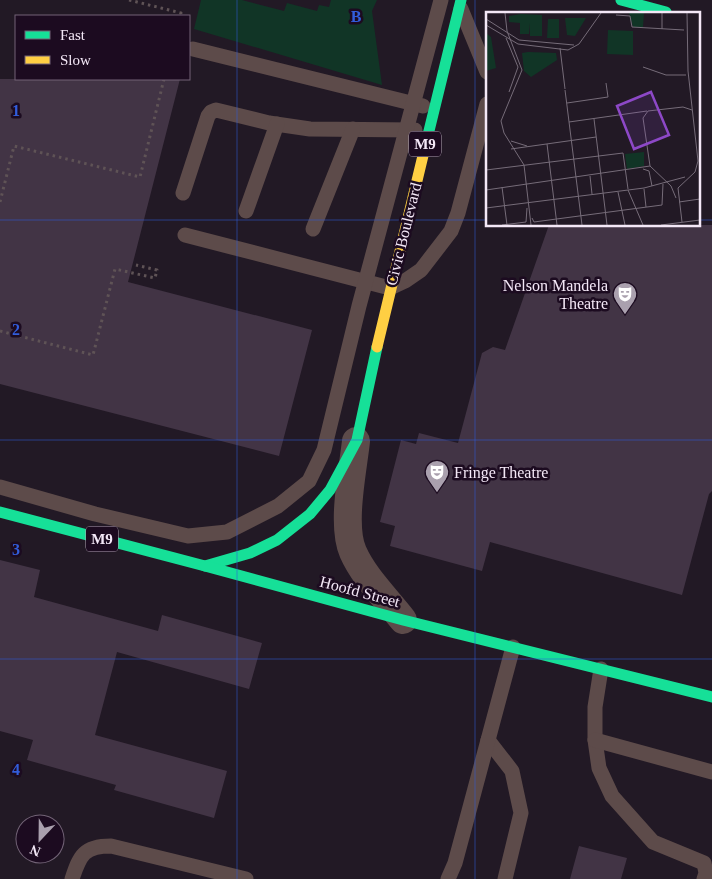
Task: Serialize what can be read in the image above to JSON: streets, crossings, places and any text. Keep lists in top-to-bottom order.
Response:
{
  "streets": {
    "main road": ["M9", "Civic Boulevard", "Hoofd Street"]
  },
  "crossings": [
    ["Civic Boulevard", "Hoofd Street"]
  ],
  "places": {
    "theatre": ["Nelson Mandela Theatre", "Fringe Theatre"]
  },
  "legend": ["Fast", "Slow"],
  "north": "bottom",
  "grid": {
    "columns": ["B"],
    "rows": [
      "1",
      "2",
      "3",
      "4"
    ]
  }
}
